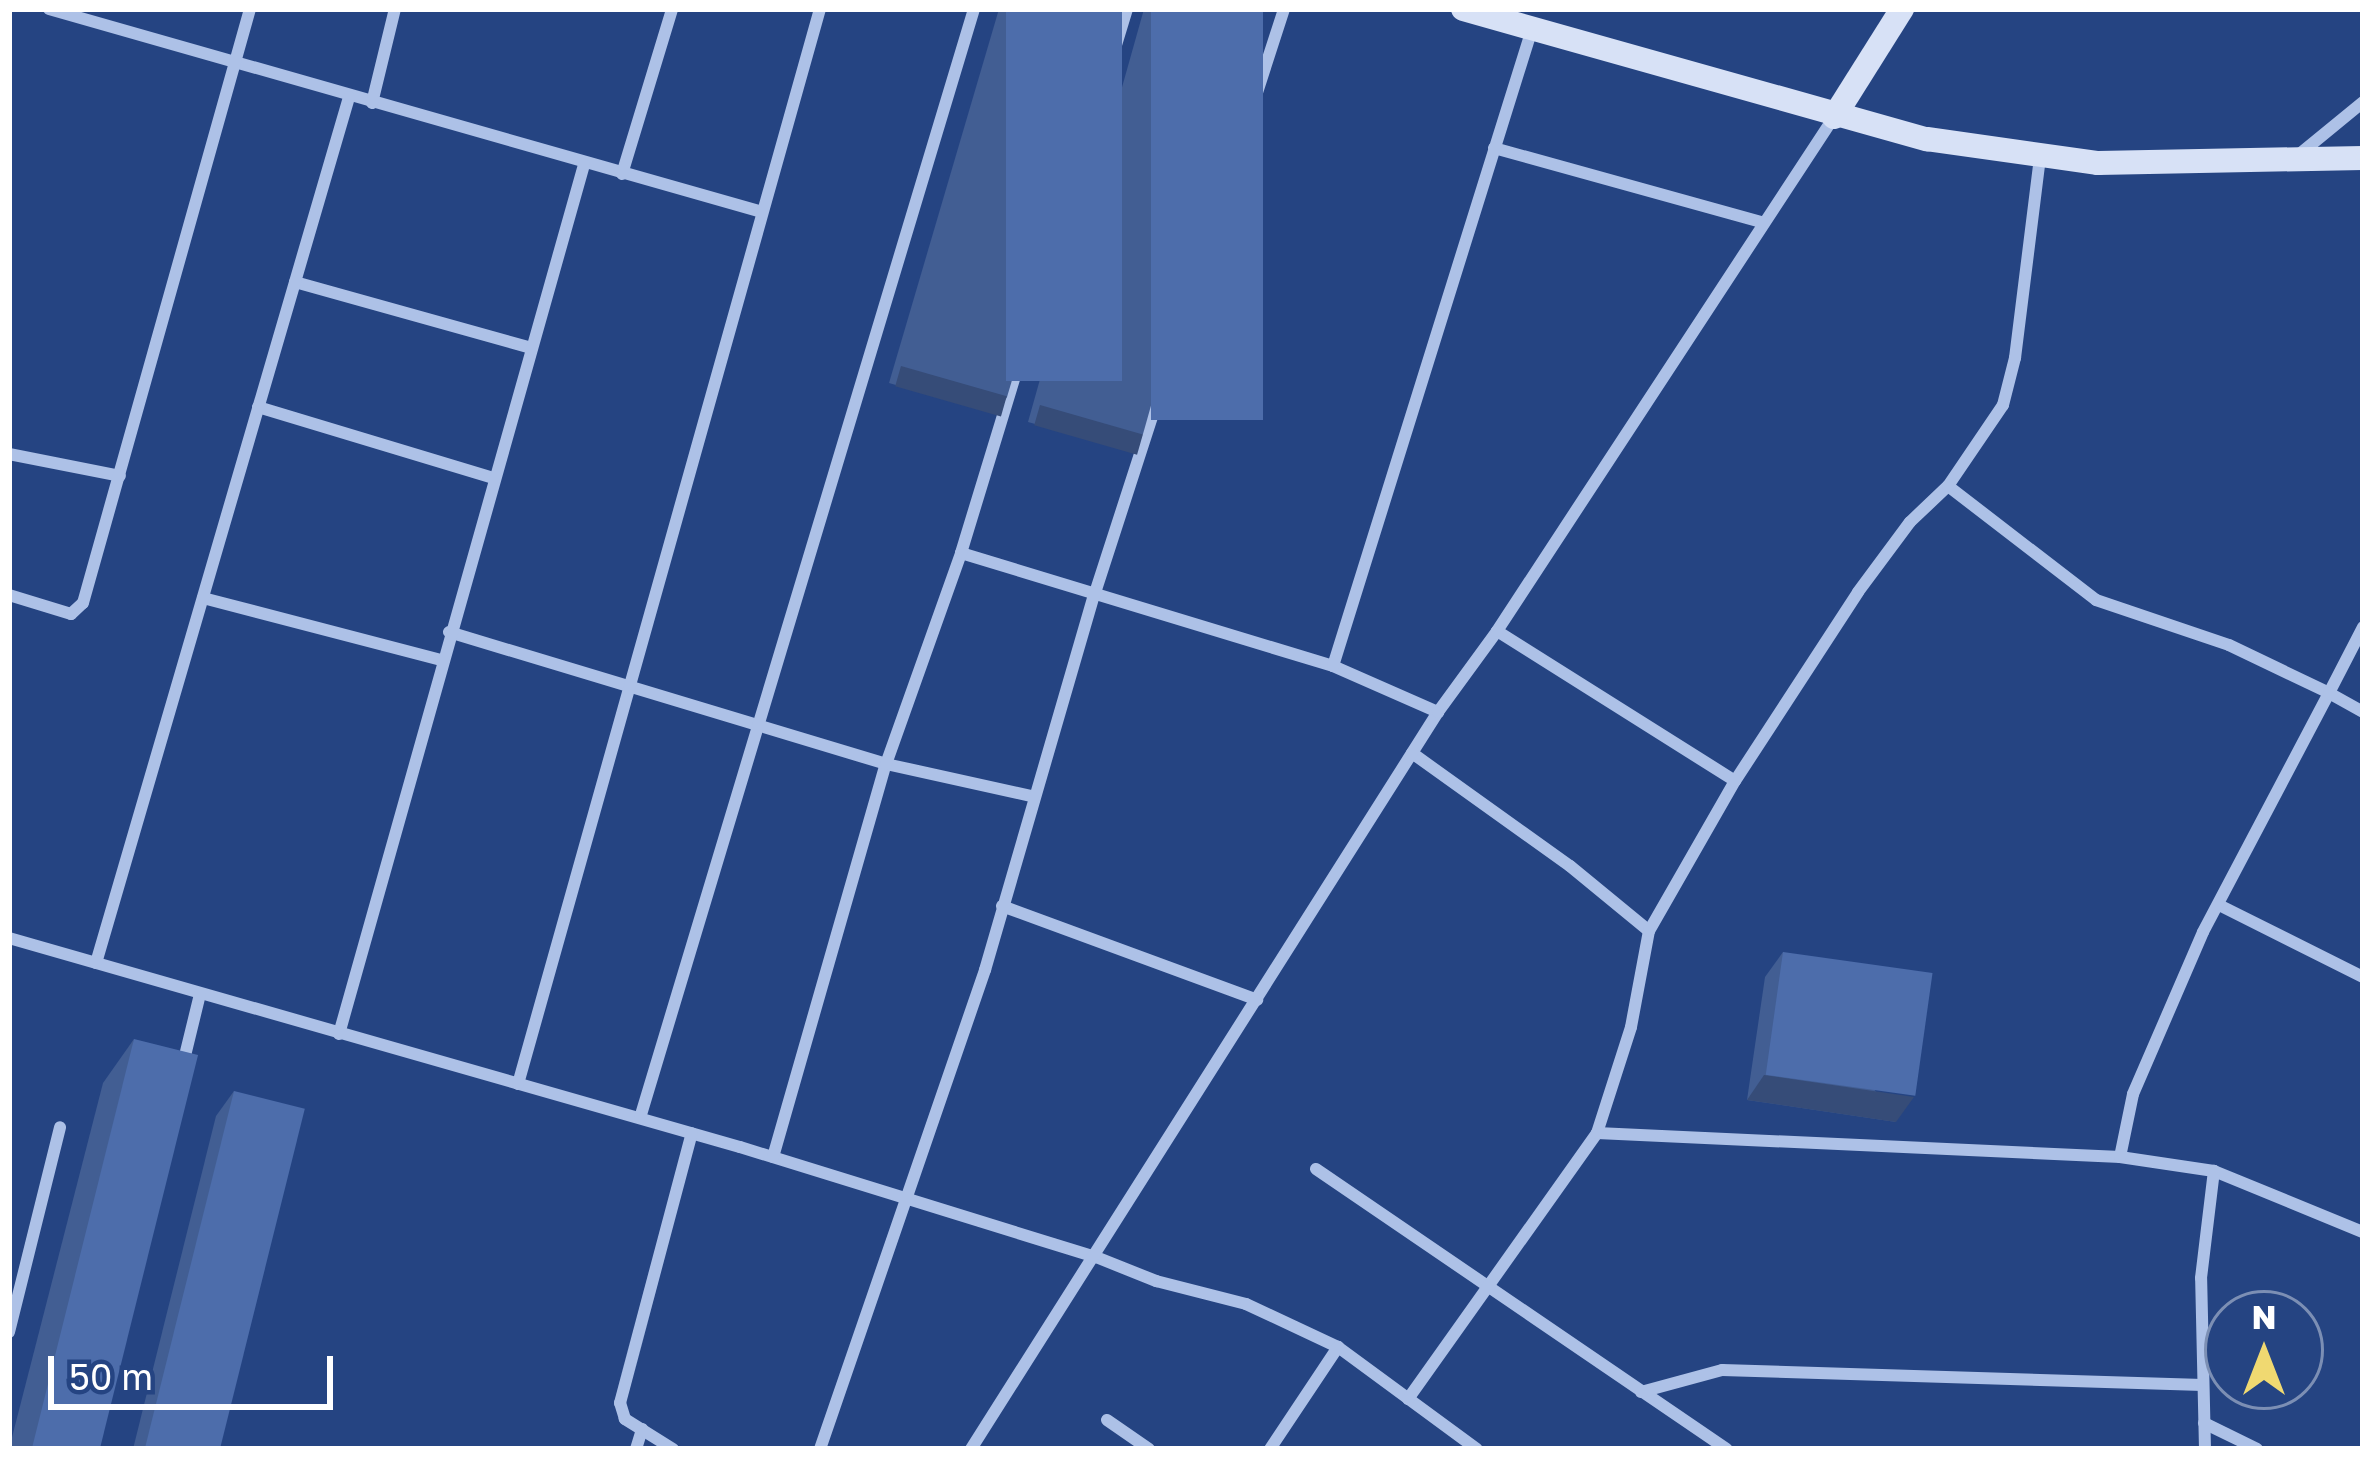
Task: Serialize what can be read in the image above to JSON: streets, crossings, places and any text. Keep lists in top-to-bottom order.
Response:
{
  "scale_bar": "50 m",
  "north": "top"
}
